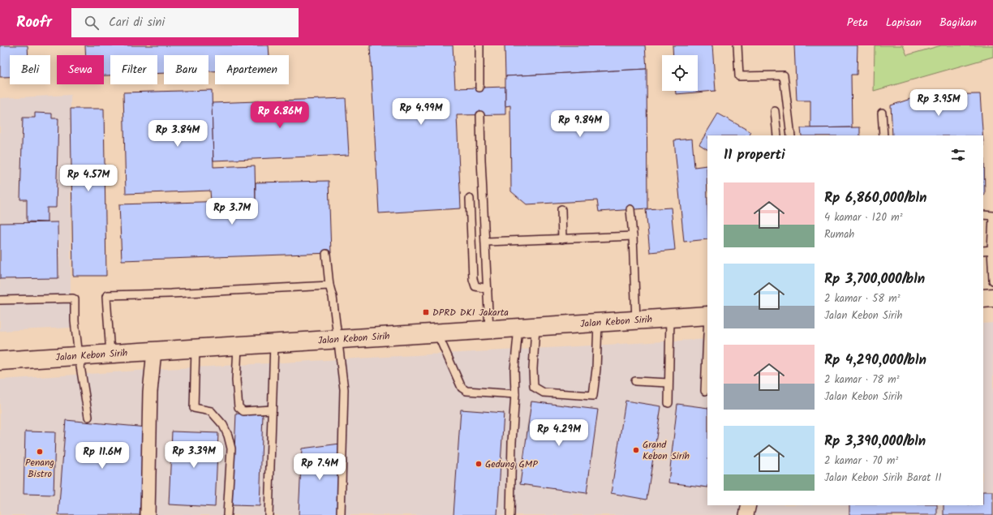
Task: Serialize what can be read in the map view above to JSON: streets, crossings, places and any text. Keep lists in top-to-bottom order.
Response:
{
  "streets": {
    "main road": ["Jalan Kebon Sirih"]
  },
  "places": {
    "transit": ["DPRD DKI Jakarta"],
    "other": ["Grand Kebon Sirih", "Penang Bistro", "Gedung GMP"]
  },
  "page": {
    "header": "Roofr",
    "search": "Cari di sini",
    "nav": ["Peta", "Lapisan", "Bagikan"],
    "chip": [
      "Beli",
      "Sewa",
      "Filter",
      "Baru",
      "Apartemen"
    ],
    "price": [
      "Rp 3.95M",
      "Rp 4.99M",
      "Rp 6.86M",
      "Rp 9.84M",
      "Rp 3.84M",
      "Rp 4.57M",
      "Rp 3.7M",
      "Rp 4.29M",
      "Rp 3.39M",
      "Rp 11.6M",
      "Rp 7.4M"
    ],
    "heading": "11 properti",
    "list": [
      {
        "name": "Rp 6,860,000/bln",
        "note": "4 kamar · 120 m² · Rumah"
      },
      {
        "name": "Rp 3,700,000/bln",
        "note": "2 kamar · 58 m² · Jalan Kebon Sirih"
      },
      {
        "name": "Rp 4,290,000/bln",
        "note": "2 kamar · 78 m² · Jalan Kebon Sirih"
      },
      {
        "name": "Rp 3,390,000/bln",
        "note": "2 kamar · 70 m² · Jalan Kebon Sirih Barat II"
      }
    ]
  }
}
